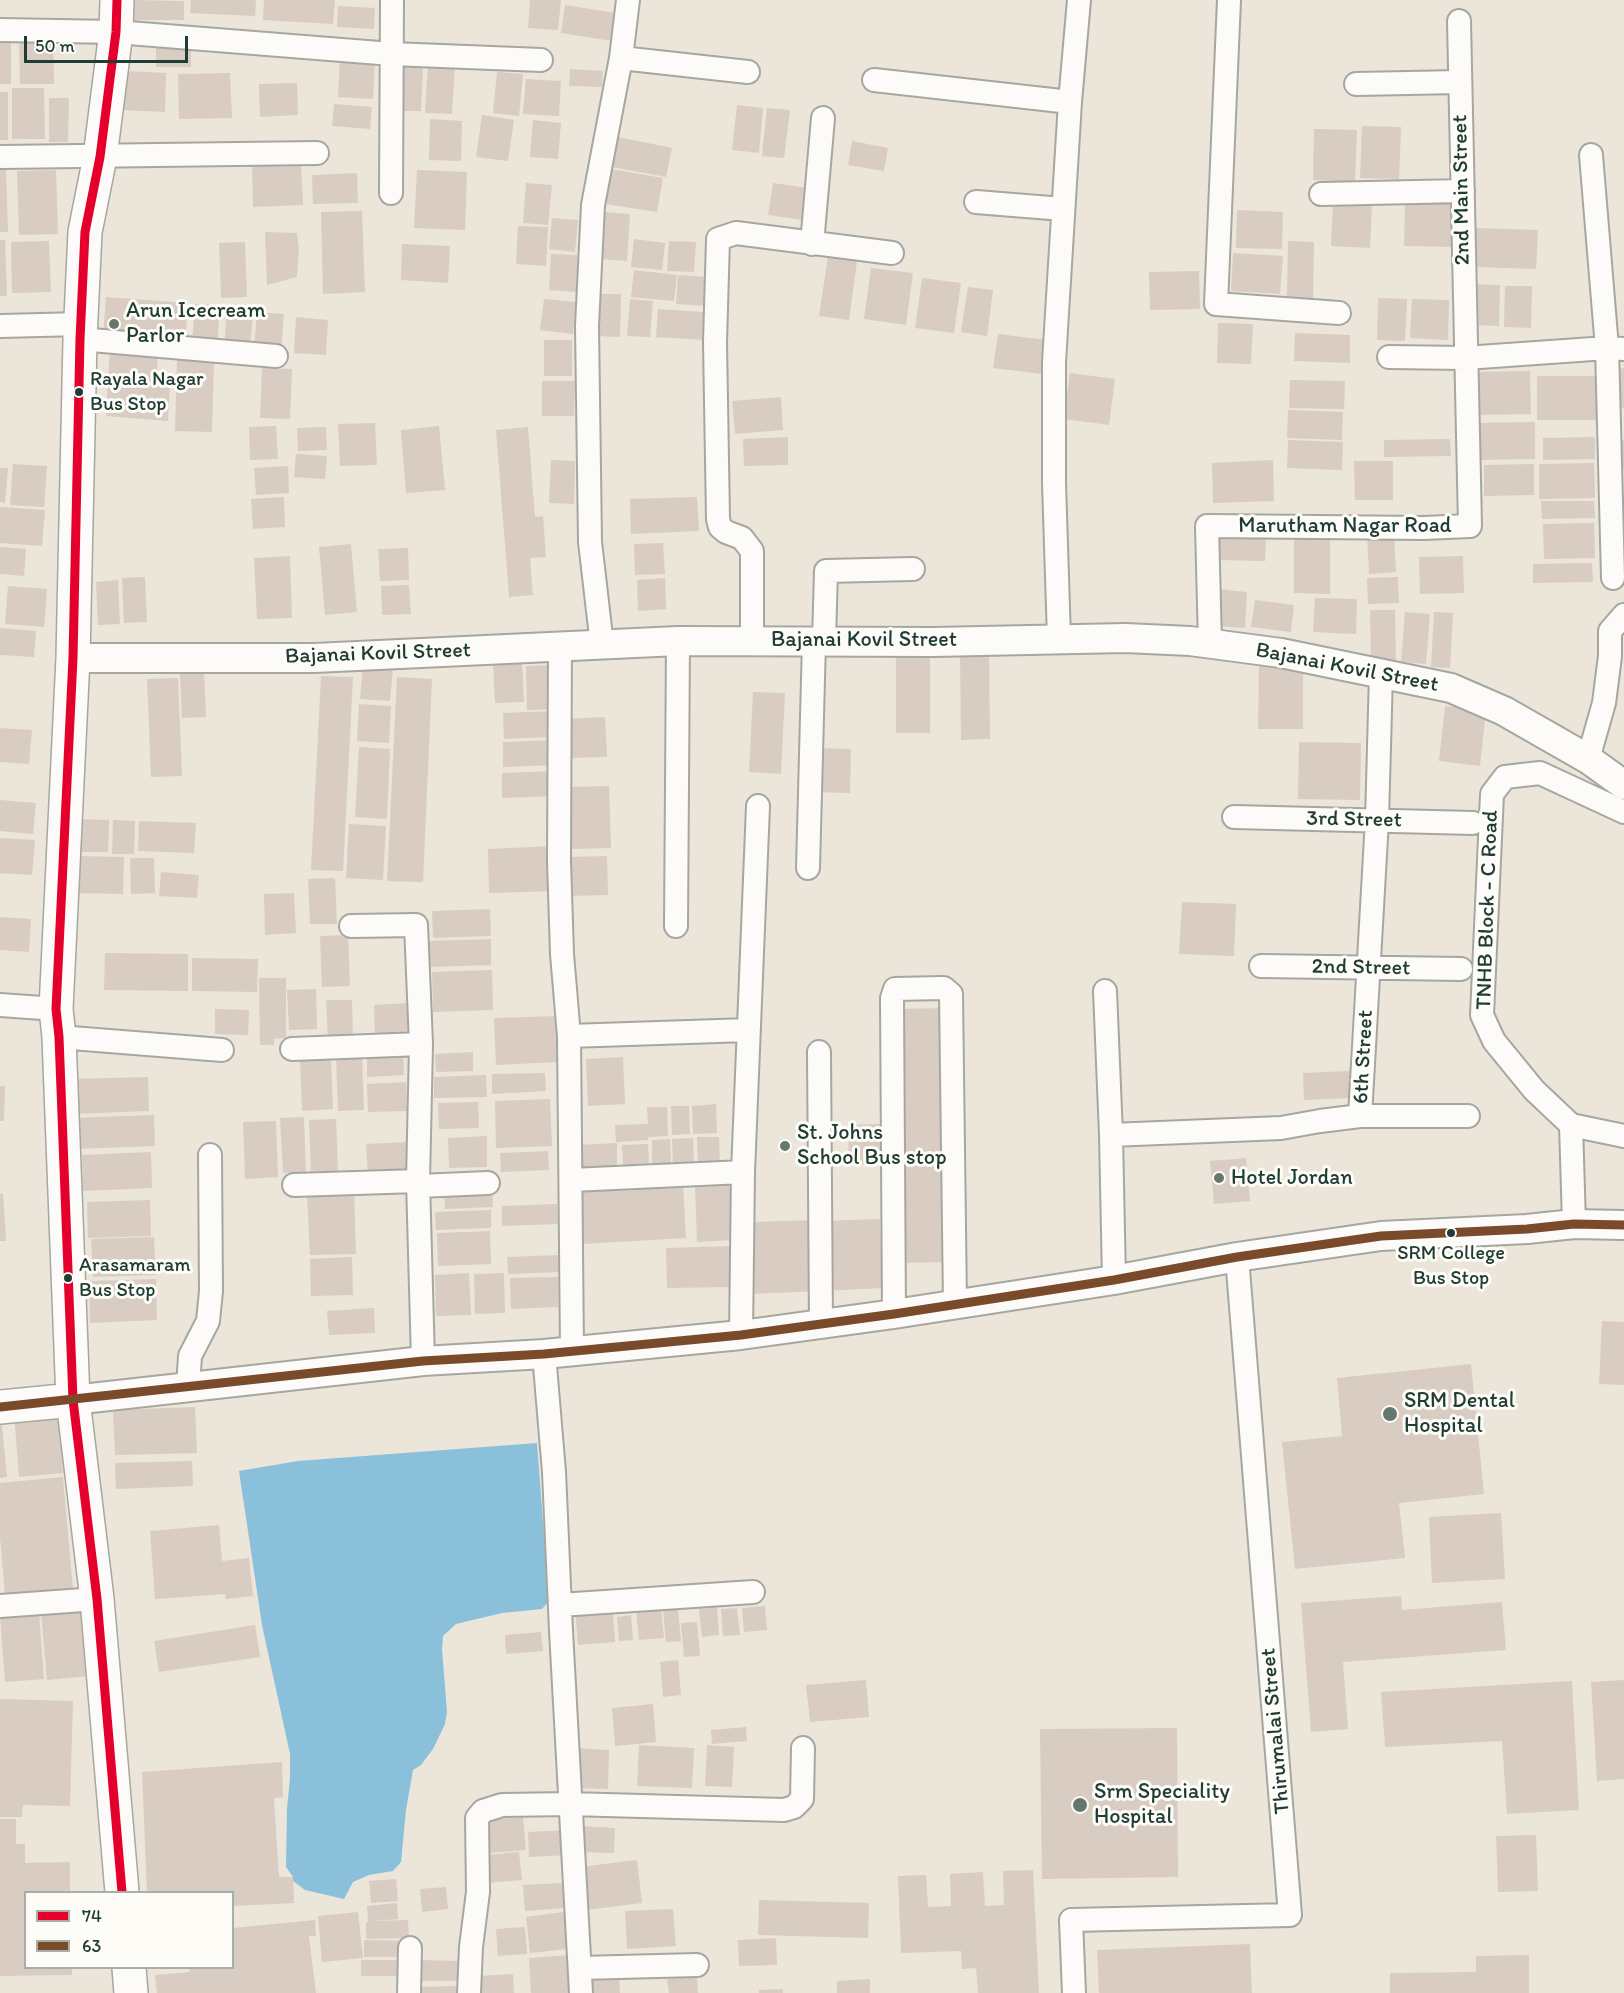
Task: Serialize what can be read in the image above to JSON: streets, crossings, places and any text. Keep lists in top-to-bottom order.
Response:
{
  "streets": {
    "street": [
      "2nd Main Street",
      "Marutham Nagar Road",
      "Bajanai Kovil Street",
      "3rd Street",
      "TNHB Block - C Road",
      "2nd Street",
      "6th Street",
      "Thirumalai Street"
    ]
  },
  "crossings": [
    ["2nd Main Street", "Marutham Nagar Road"],
    ["Marutham Nagar Road", "Bajanai Kovil Street"],
    ["Bajanai Kovil Street", "6th Street"],
    ["3rd Street", "6th Street"],
    ["2nd Street", "6th Street"]
  ],
  "places": [
    "Arun Icecream Parlor",
    "Rayala Nagar Bus Stop",
    "St. Johns School Bus stop",
    "Hotel Jordan",
    "SRM College Bus Stop",
    "Arasamaram Bus Stop",
    "SRM Dental Hospital",
    "Srm Speciality Hospital"
  ],
  "lines": ["transit line 74", "transit line 63"],
  "legend": ["74", "63"],
  "scale_bar": "50 m"
}
